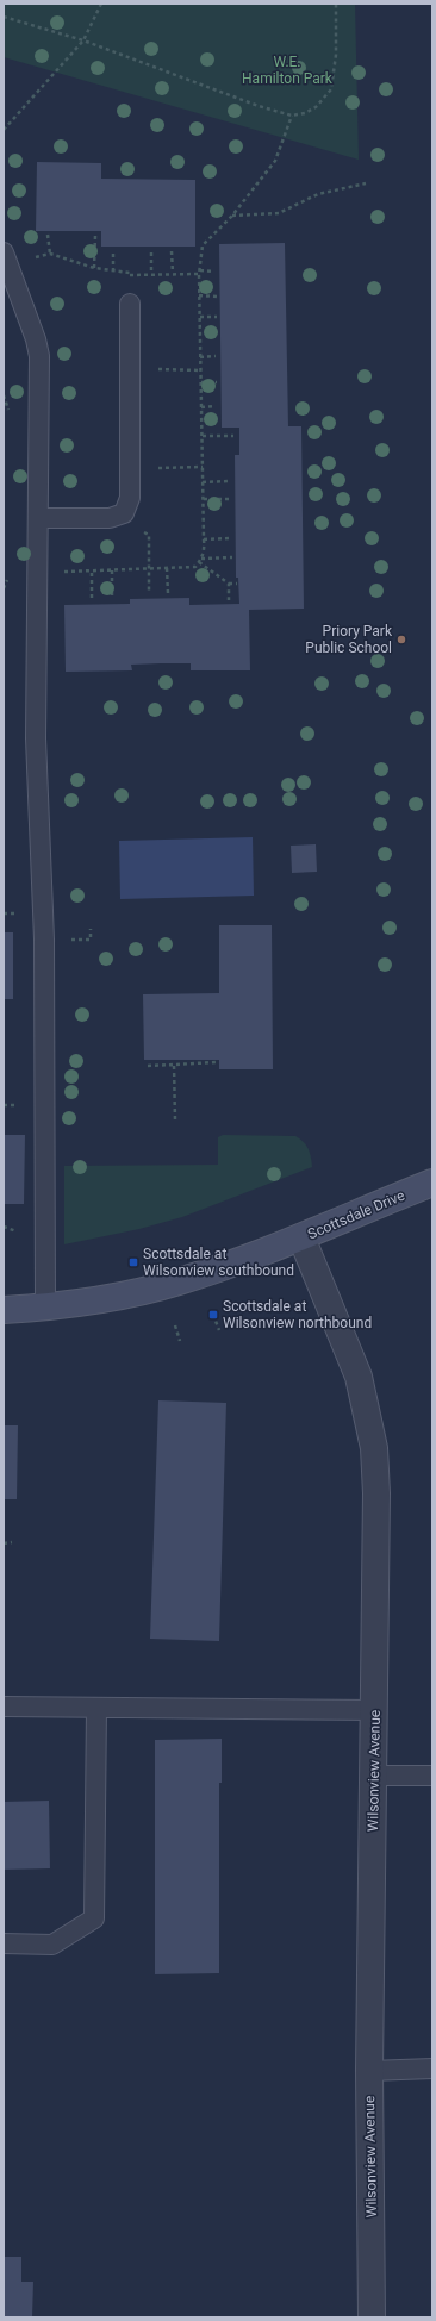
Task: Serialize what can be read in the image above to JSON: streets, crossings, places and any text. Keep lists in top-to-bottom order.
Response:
{
  "streets": {
    "street": ["Scottsdale Drive", "Wilsonview Avenue"]
  },
  "crossings": [
    ["Scottsdale Drive", "Wilsonview Avenue"]
  ],
  "parks": ["W.E. Hamilton Park"],
  "places": {
    "other": ["Priory Park Public School"],
    "transit": ["Scottsdale at Wilsonview southbound", "Scottsdale at Wilsonview northbound"]
  }
}
